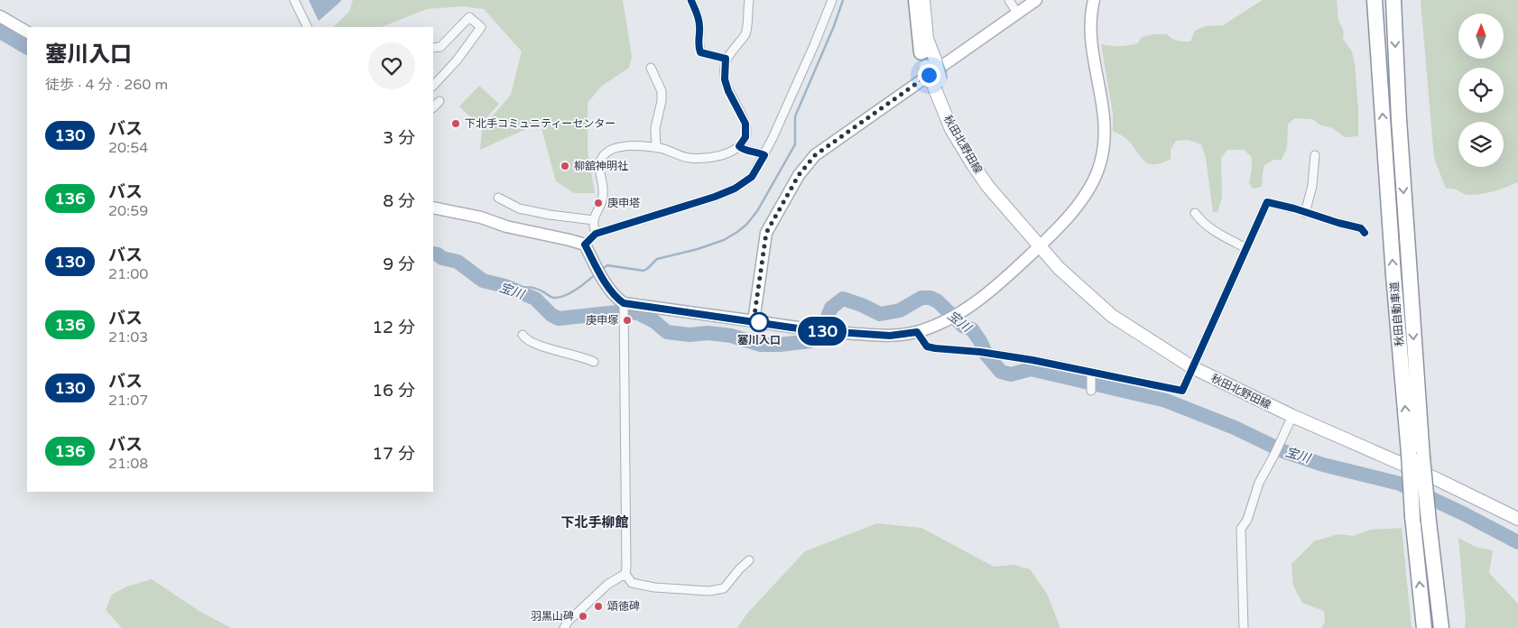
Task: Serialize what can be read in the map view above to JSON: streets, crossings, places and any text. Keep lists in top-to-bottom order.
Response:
{
  "streets": {
    "highway": ["秋田自動車道"],
    "main road": ["秋田北野田線"]
  },
  "districts": ["下北手柳館"],
  "water": ["宝川"],
  "places": [
    "下北手コミュニティーセンター",
    "柳舘神明社",
    "庚申塔",
    "庚申塚",
    "塞川入口",
    "頌徳碑",
    "羽黒山碑"
  ],
  "lines": ["bus line 130"],
  "north": "top",
  "page": {
    "on_map": "130",
    "heading": ["塞川入口", "徒歩 · 4 分 · 260 m"],
    "list": [
      {
        "mark": "130",
        "name": "バス",
        "note": "20:54",
        "value": "3 分"
      },
      {
        "mark": "136",
        "name": "バス",
        "note": "20:59",
        "value": "8 分"
      },
      {
        "mark": "130",
        "name": "バス",
        "note": "21:00",
        "value": "9 分"
      },
      {
        "mark": "136",
        "name": "バス",
        "note": "21:03",
        "value": "12 分"
      },
      {
        "mark": "130",
        "name": "バス",
        "note": "21:07",
        "value": "16 分"
      },
      {
        "mark": "136",
        "name": "バス",
        "note": "21:08",
        "value": "17 分"
      }
    ]
  }
}
